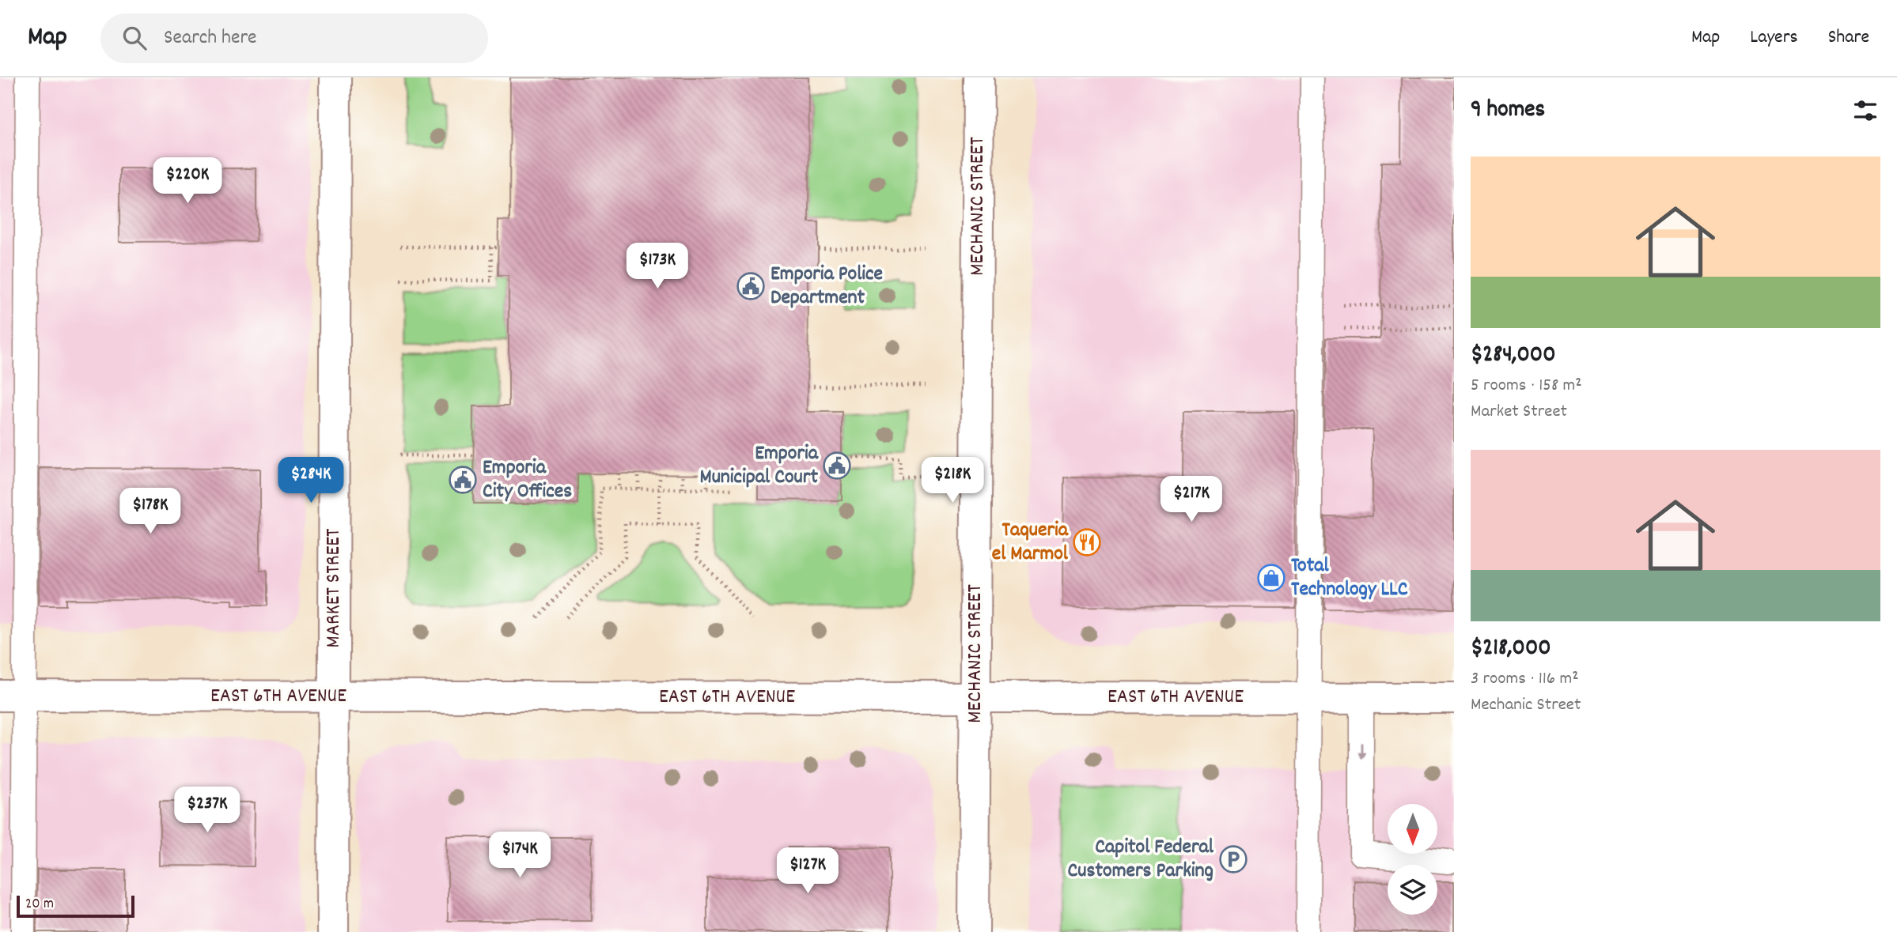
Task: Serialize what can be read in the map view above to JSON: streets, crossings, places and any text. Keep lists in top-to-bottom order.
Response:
{
  "streets": {
    "street": ["MECHANIC STREET", "MARKET STREET", "EAST 6TH AVENUE"]
  },
  "crossings": [
    ["MECHANIC STREET", "EAST 6TH AVENUE"],
    ["MARKET STREET", "EAST 6TH AVENUE"]
  ],
  "places": {
    "public building": ["Emporia Police Department", "Emporia Municipal Court", "Emporia City Offices"],
    "restaurant": ["Taqueria el Marmol"],
    "shop": ["Total Technology LLC"],
    "parking": ["Capitol Federal Customers Parking"]
  },
  "scale_bar": "20 m",
  "north": "bottom",
  "page": {
    "header": "Map",
    "search": "Search here",
    "nav": ["Map", "Layers", "Share"],
    "heading": "9 homes",
    "list": [
      {
        "name": "$284,000",
        "note": "5 rooms · 158 m² · Market Street"
      },
      {
        "name": "$218,000",
        "note": "3 rooms · 116 m² · Mechanic Street"
      }
    ],
    "price": [
      "$220K",
      "$173K",
      "$284K",
      "$218K",
      "$217K",
      "$178K",
      "$237K",
      "$174K",
      "$127K"
    ],
    "scale": "20 m"
  }
}
